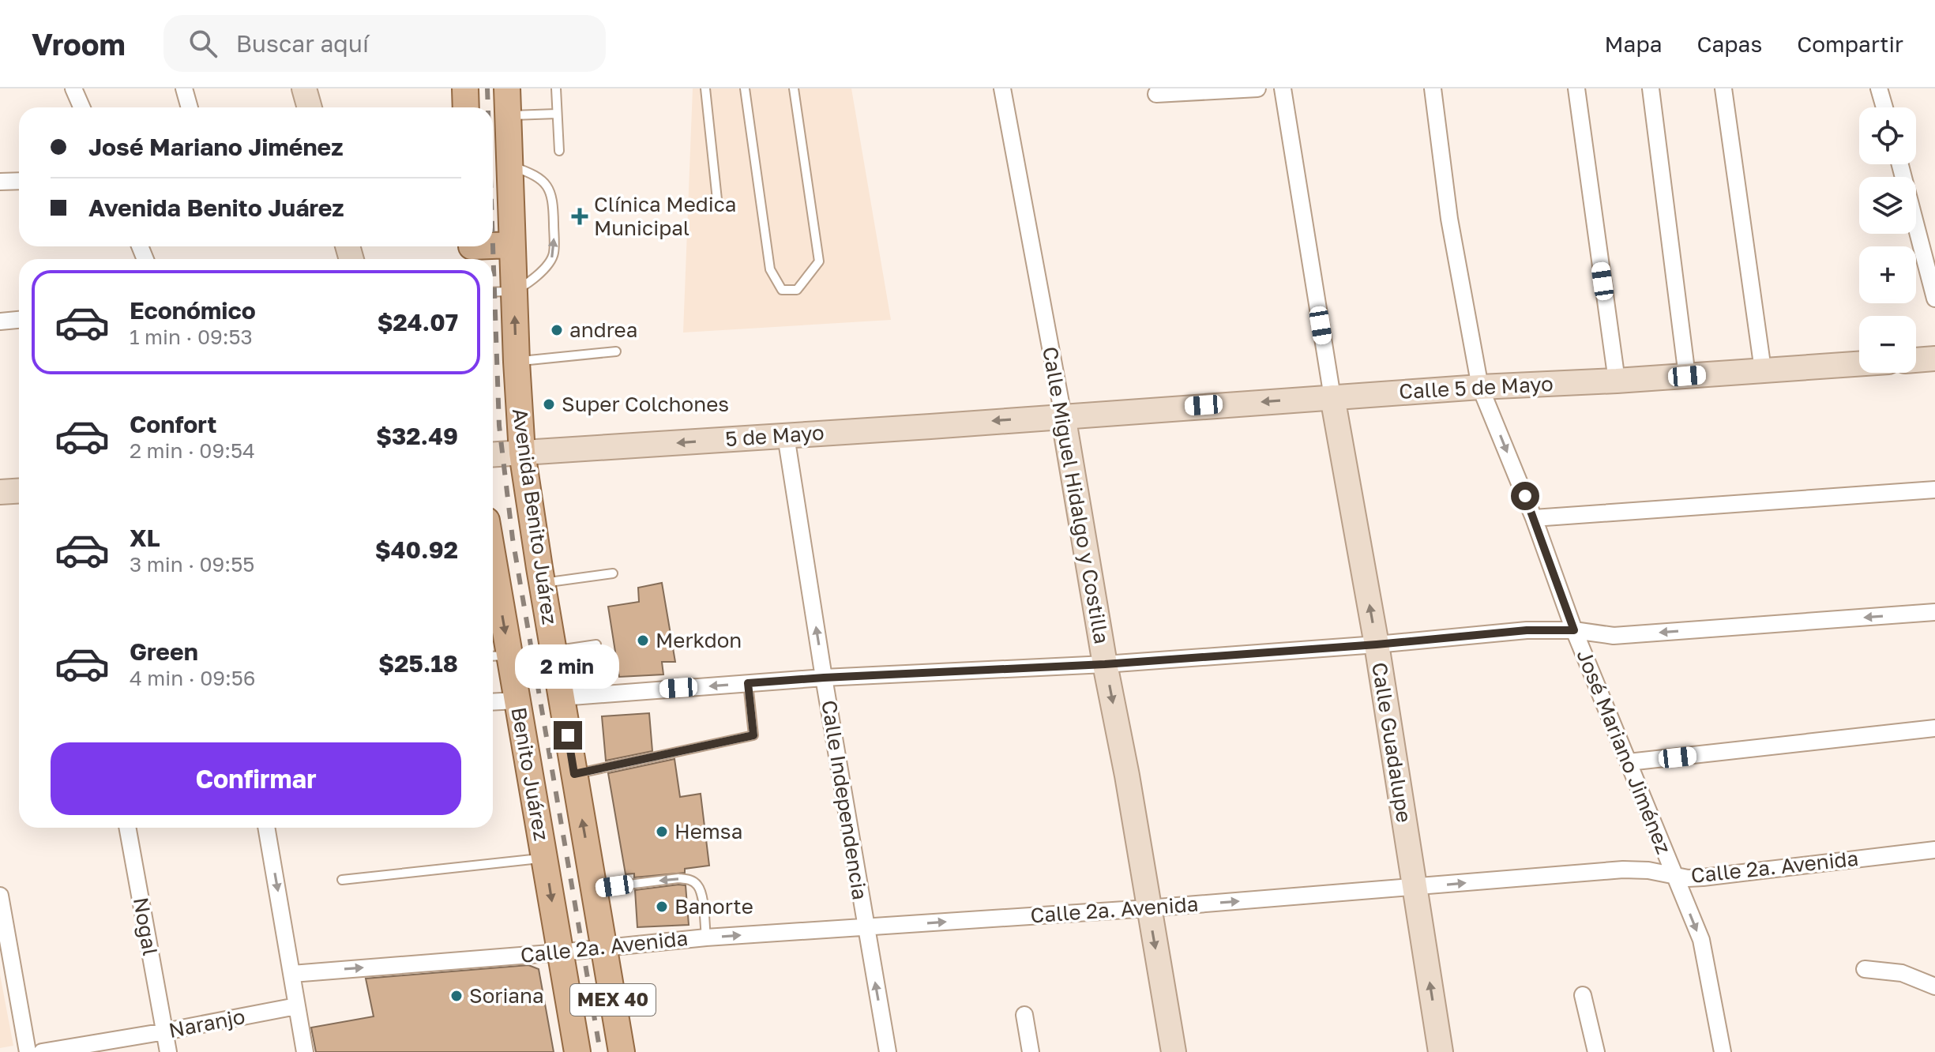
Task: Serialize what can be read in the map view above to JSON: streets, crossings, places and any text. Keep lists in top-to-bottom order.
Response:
{
  "streets": {
    "main road": ["Avenida Benito Juárez", "Benito Juárez", "MEX 40"],
    "street": [
      "Calle 5 de Mayo",
      "5 de Mayo",
      "Calle Miguel Hidalgo y Costilla",
      "Calle Guadalupe",
      "José Mariano Jiménez",
      "Calle Independencia",
      "Calle 2a. Avenida",
      "Nogal",
      "Naranjo"
    ]
  },
  "crossings": [
    ["Calle 5 de Mayo", "5 de Mayo"],
    ["Calle 5 de Mayo", "Calle Miguel Hidalgo y Costilla"],
    ["Calle 5 de Mayo", "Calle Guadalupe"],
    ["Calle 5 de Mayo", "José Mariano Jiménez"],
    ["5 de Mayo", "Calle Miguel Hidalgo y Costilla"],
    ["5 de Mayo", "Avenida Benito Juárez"],
    ["5 de Mayo", "Calle Independencia"],
    ["Calle Miguel Hidalgo y Costilla", "Calle 2a. Avenida"],
    ["Avenida Benito Juárez", "Calle 2a. Avenida"],
    ["Calle Guadalupe", "Calle 2a. Avenida"],
    ["José Mariano Jiménez", "Calle 2a. Avenida"],
    ["Benito Juárez", "Calle 2a. Avenida"],
    ["Benito Juárez", "MEX 40"],
    ["Calle Independencia", "Calle 2a. Avenida"],
    ["Calle 2a. Avenida", "MEX 40"],
    ["Nogal", "Naranjo"]
  ],
  "one_way": [
    "5 de Mayo",
    "Calle Miguel Hidalgo y Costilla",
    "Calle Guadalupe",
    "Benito Juárez",
    "Calle Independencia",
    "Calle 2a. Avenida"
  ],
  "places": {
    "health": ["Clínica Medica Municipal"],
    "other": [
      "andrea",
      "Super Colchones",
      "Merkdon",
      "Hemsa",
      "Banorte",
      "Soriana"
    ]
  },
  "page": {
    "header": "Vroom",
    "search": "Buscar aquí",
    "nav": ["Mapa", "Capas", "Compartir"],
    "map_buttons": ["+", "−"],
    "banner": ["José Mariano Jiménez", "Avenida Benito Juárez"],
    "list": [
      {
        "name": "Económico",
        "note": "1 min · 09:53",
        "value": "$24.07"
      },
      {
        "name": "Confort",
        "note": "2 min · 09:54",
        "value": "$32.49"
      },
      {
        "name": "XL",
        "note": "3 min · 09:55",
        "value": "$40.92"
      },
      {
        "name": "Green",
        "note": "4 min · 09:56",
        "value": "$25.18"
      }
    ],
    "bubble": "2 min",
    "buttons": "Confirmar"
  }
}
